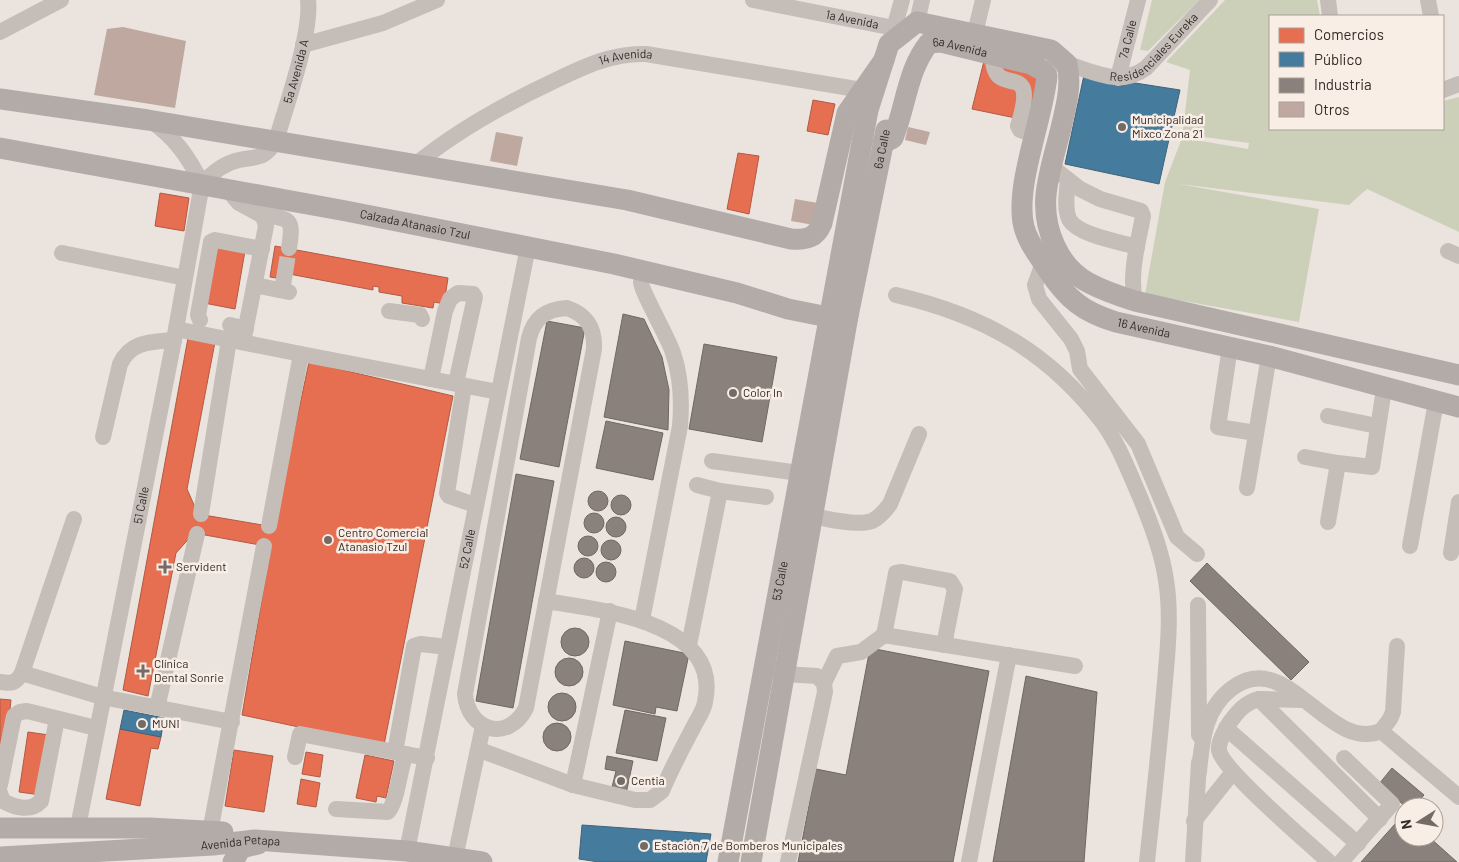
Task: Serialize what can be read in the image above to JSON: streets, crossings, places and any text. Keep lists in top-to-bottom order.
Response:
{
  "streets": {
    "main road": [
      "6a Avenida",
      "6a Calle",
      "Calzada Atanasio Tzul",
      "16 Avenida",
      "53 Calle",
      "Avenida Petapa"
    ],
    "street": [
      "1a Avenida",
      "7a Calle",
      "Residenciales Eureka",
      "14 Avenida",
      "5a Avenida A",
      "51 Calle",
      "52 Calle"
    ]
  },
  "crossings": [
    ["1a Avenida", "6a Calle"],
    ["7a Calle", "Residenciales Eureka"],
    ["Residenciales Eureka", "6a Avenida"],
    ["Residenciales Eureka", "16 Avenida"],
    ["6a Avenida", "6a Calle"],
    ["6a Avenida", "16 Avenida"],
    ["6a Calle", "Calzada Atanasio Tzul"],
    ["6a Calle", "53 Calle"],
    ["Calzada Atanasio Tzul", "51 Calle"],
    ["Calzada Atanasio Tzul", "52 Calle"],
    ["Calzada Atanasio Tzul", "53 Calle"],
    ["52 Calle", "Avenida Petapa"]
  ],
  "places": {
    "other": [
      "Municipalidad Mixco Zona 21",
      "Color In",
      "Centro Comercial Atanasio Tzul",
      "MUNI",
      "Centia",
      "Estación 7 de Bomberos Municipales"
    ],
    "health": ["Servident", "Clínica Dental Sonrie"]
  },
  "legend": [
    "Comercios",
    "Público",
    "Industria",
    "Otros"
  ],
  "north": "left"
}
